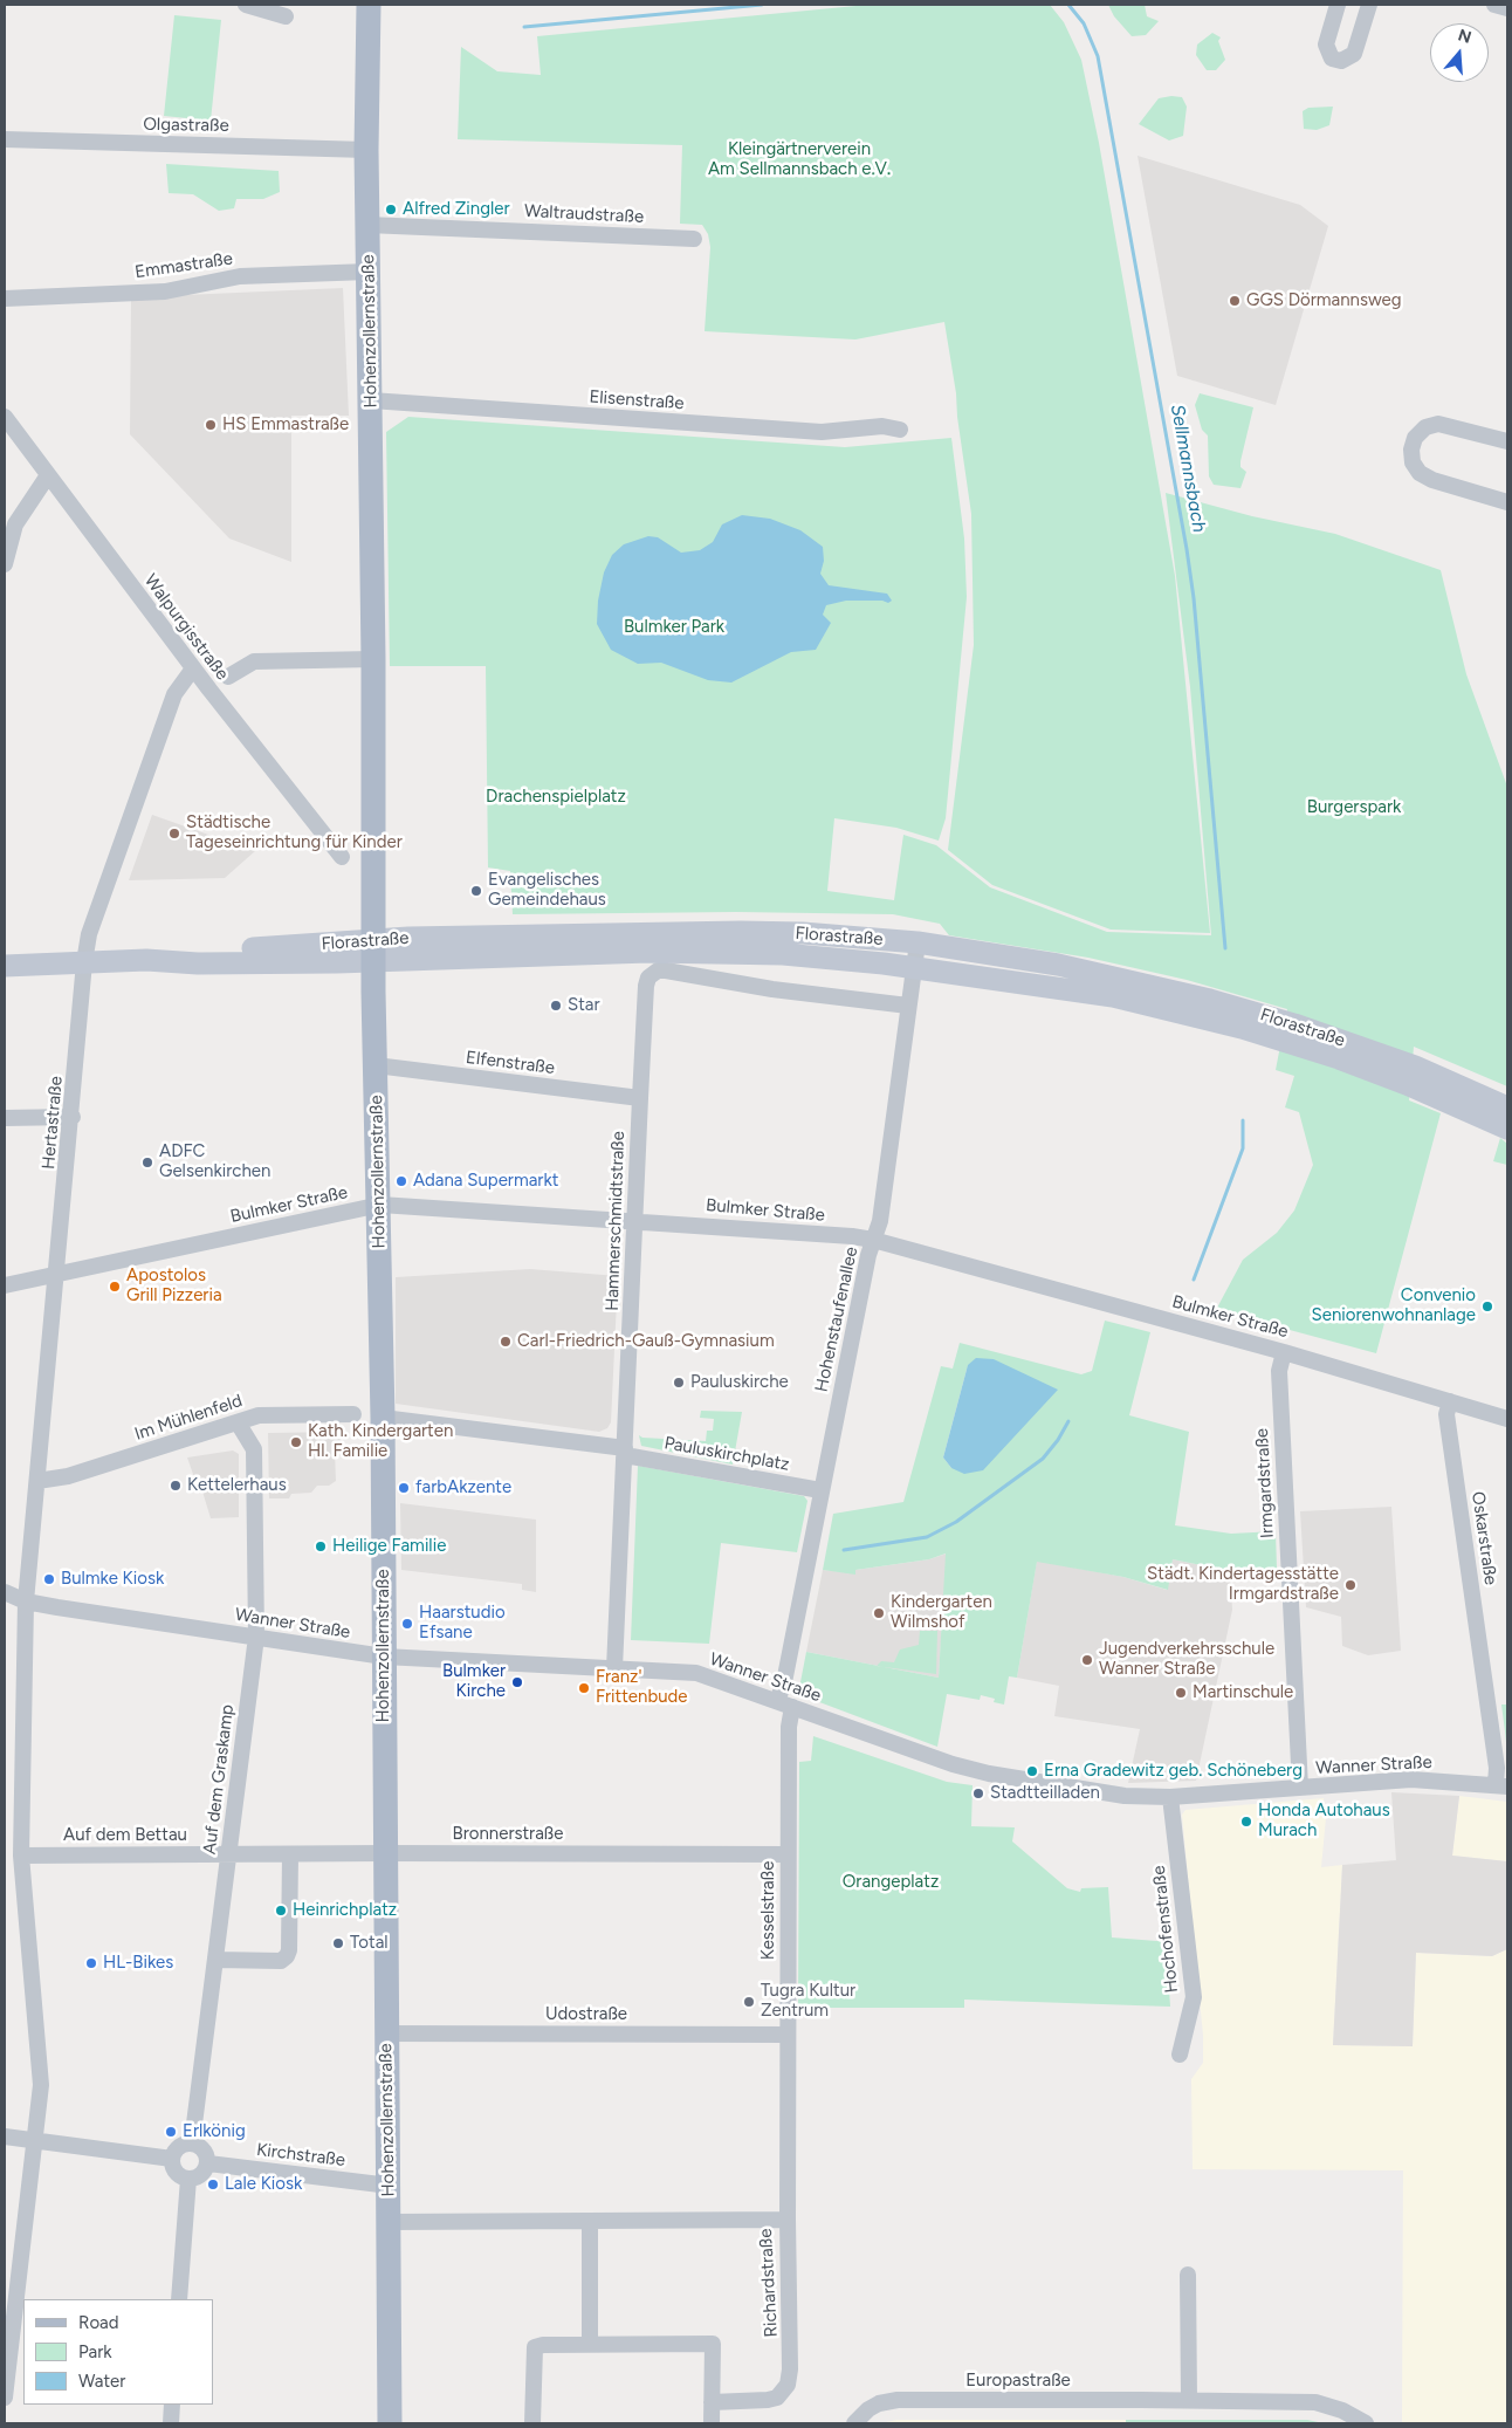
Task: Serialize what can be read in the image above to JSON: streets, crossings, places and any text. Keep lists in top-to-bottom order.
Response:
{
  "streets": {
    "main road": ["Hohenzollernstraße", "Florastraße"],
    "street": [
      "Olgastraße",
      "Waltraudstraße",
      "Emmastraße",
      "Elisenstraße",
      "Walpurgisstraße",
      "Elfenstraße",
      "Hertastraße",
      "Bulmker Straße",
      "Hammerschmidtstraße",
      "Hohenstaufenallee",
      "Im Mühlenfeld",
      "Pauluskirchplatz",
      "Irmgardstraße",
      "Oskarstraße",
      "Wanner Straße",
      "Auf dem Graskamp",
      "Bronnerstraße",
      "Auf dem Bettau",
      "Kesselstraße",
      "Hochofenstraße",
      "Udostraße",
      "Kirchstraße",
      "Richardstraße",
      "Europastraße"
    ]
  },
  "crossings": [
    ["Olgastraße", "Hohenzollernstraße"],
    ["Waltraudstraße", "Hohenzollernstraße"],
    ["Emmastraße", "Hohenzollernstraße"],
    ["Hohenzollernstraße", "Elisenstraße"],
    ["Hohenzollernstraße", "Florastraße"],
    ["Hohenzollernstraße", "Elfenstraße"],
    ["Hohenzollernstraße", "Bulmker Straße"],
    ["Hohenzollernstraße", "Wanner Straße"],
    ["Hohenzollernstraße", "Bronnerstraße"],
    ["Hohenzollernstraße", "Udostraße"],
    ["Hohenzollernstraße", "Kirchstraße"],
    ["Hohenzollernstraße", "Richardstraße"],
    ["Walpurgisstraße", "Hertastraße"],
    ["Florastraße", "Hertastraße"],
    ["Florastraße", "Hohenstaufenallee"],
    ["Elfenstraße", "Hammerschmidtstraße"],
    ["Hertastraße", "Bulmker Straße"],
    ["Hertastraße", "Im Mühlenfeld"],
    ["Hertastraße", "Wanner Straße"],
    ["Hertastraße", "Auf dem Bettau"],
    ["Bulmker Straße", "Hammerschmidtstraße"],
    ["Bulmker Straße", "Hohenstaufenallee"],
    ["Bulmker Straße", "Irmgardstraße"],
    ["Bulmker Straße", "Oskarstraße"],
    ["Hammerschmidtstraße", "Hohenstaufenallee"],
    ["Hammerschmidtstraße", "Pauluskirchplatz"],
    ["Hammerschmidtstraße", "Wanner Straße"],
    ["Hohenstaufenallee", "Pauluskirchplatz"],
    ["Hohenstaufenallee", "Wanner Straße"],
    ["Im Mühlenfeld", "Auf dem Graskamp"],
    ["Irmgardstraße", "Wanner Straße"],
    ["Oskarstraße", "Wanner Straße"],
    ["Wanner Straße", "Auf dem Graskamp"],
    ["Wanner Straße", "Kesselstraße"],
    ["Wanner Straße", "Hochofenstraße"],
    ["Auf dem Graskamp", "Bronnerstraße"],
    ["Auf dem Graskamp", "Auf dem Bettau"],
    ["Auf dem Graskamp", "Kirchstraße"],
    ["Bronnerstraße", "Auf dem Bettau"],
    ["Bronnerstraße", "Kesselstraße"],
    ["Kesselstraße", "Udostraße"],
    ["Kesselstraße", "Richardstraße"]
  ],
  "water": ["Sellmannsbach"],
  "parks": [
    "Kleingärtnerverein Am Sellmannsbach e.V.",
    "Bulmker Park",
    "Drachenspielplatz",
    "Burgerspark",
    "Orangeplatz"
  ],
  "places": [
    "Alfred Zingler",
    "GGS Dörmannsweg",
    "HS Emmastraße",
    "Städtische Tageseinrichtung für Kinder",
    "Evangelisches Gemeindehaus",
    "Star",
    "ADFC Gelsenkirchen",
    "Adana Supermarkt",
    "Apostolos Grill Pizzeria",
    "Convenio Seniorenwohnanlage",
    "Carl-Friedrich-Gauß-Gymnasium",
    "Pauluskirche",
    "Kath. Kindergarten Hl. Familie",
    "Kettelerhaus",
    "farbAkzente",
    "Heilige Familie",
    "Bulmke Kiosk",
    "Städt. Kindertagesstätte Irmgardstraße",
    "Kindergarten Wilmshof",
    "Haarstudio Efsane",
    "Jugendverkehrsschule Wanner Straße",
    "Bulmker Kirche",
    "Franz' Frittenbude",
    "Martinschule",
    "Erna Gradewitz geb. Schöneberg",
    "Stadtteilladen",
    "Honda Autohaus Murach",
    "Heinrichplatz",
    "Total",
    "HL-Bikes",
    "Tugra Kultur Zentrum",
    "Erlkönig",
    "Lale Kiosk"
  ],
  "legend": ["Road", "Park", "Water"],
  "north": "top"
}
